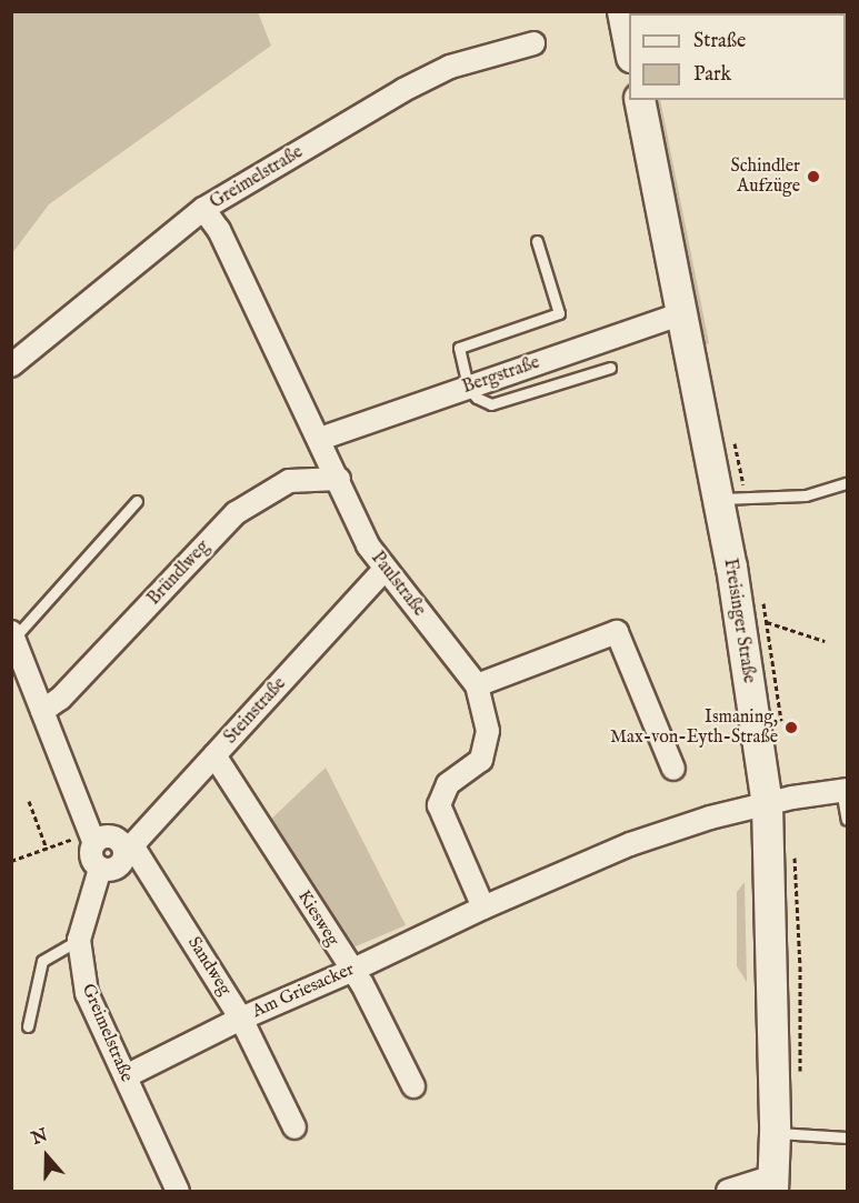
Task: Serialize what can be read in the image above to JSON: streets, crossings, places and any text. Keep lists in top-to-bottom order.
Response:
{
  "streets": {
    "main road": ["Freisinger Straße"],
    "street": [
      "Greimelstraße",
      "Bergstraße",
      "Bründlweg",
      "Paulstraße",
      "Steinstraße",
      "Kiesweg",
      "Sandweg",
      "Am Griesacker"
    ]
  },
  "crossings": [
    ["Greimelstraße", "Paulstraße"],
    ["Greimelstraße", "Steinstraße"],
    ["Greimelstraße", "Sandweg"],
    ["Greimelstraße", "Am Griesacker"],
    ["Bergstraße", "Paulstraße"],
    ["Bergstraße", "Freisinger Straße"],
    ["Bründlweg", "Paulstraße"],
    ["Paulstraße", "Steinstraße"],
    ["Freisinger Straße", "Am Griesacker"],
    ["Steinstraße", "Kiesweg"],
    ["Steinstraße", "Sandweg"],
    ["Kiesweg", "Am Griesacker"],
    ["Sandweg", "Am Griesacker"]
  ],
  "places": ["Schindler Aufzüge", "Ismaning, Max-von-Eyth-Straße"],
  "legend": ["Straße", "Park"],
  "north": "top"
}
